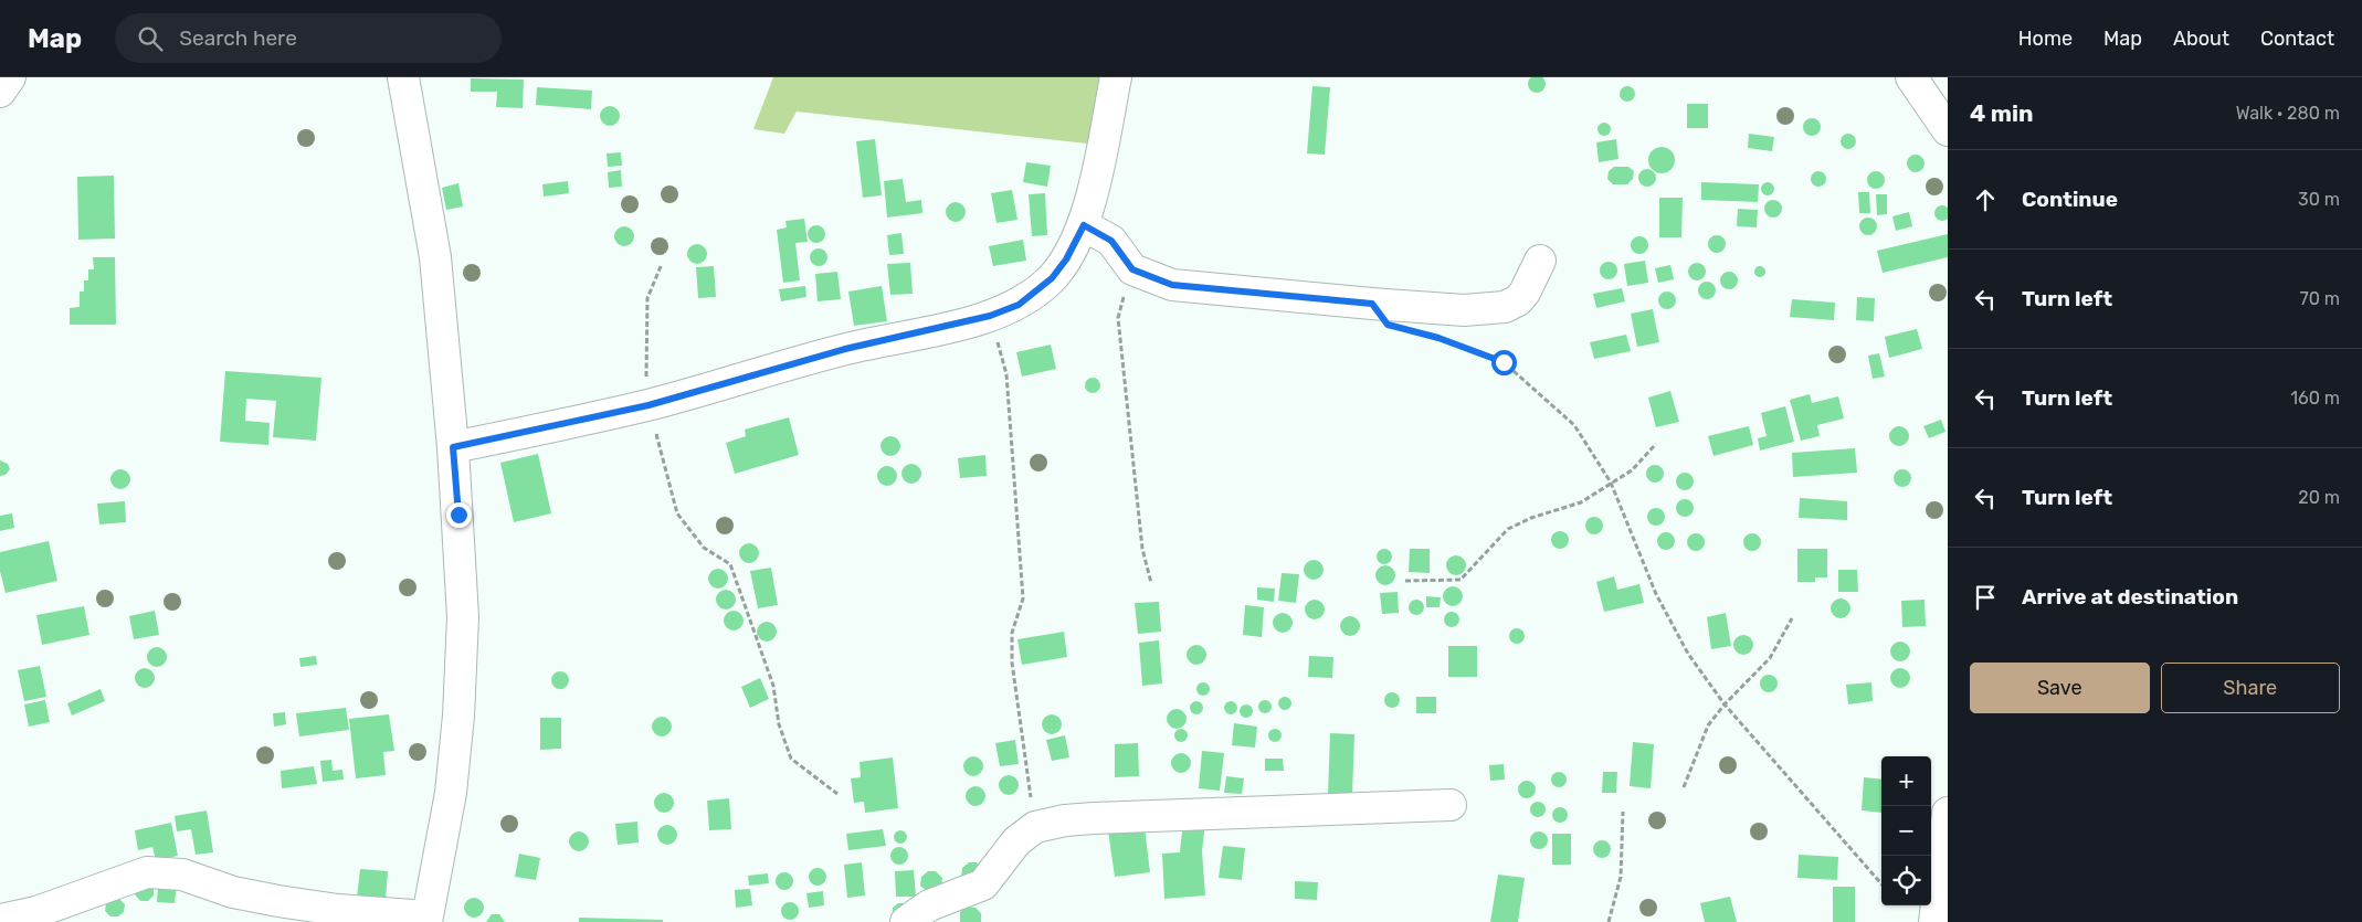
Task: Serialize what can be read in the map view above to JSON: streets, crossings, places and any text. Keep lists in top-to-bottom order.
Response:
{
  "page": {
    "header": "Map",
    "search": "Search here",
    "nav": [
      "Home",
      "Map",
      "About",
      "Contact"
    ],
    "heading": ["4 min", "Walk · 280 m"],
    "list": [
      ["Continue", "30 m"],
      ["Turn left", "70 m"],
      ["Turn left", "160 m"],
      ["Turn left", "20 m"],
      "Arrive at destination"
    ],
    "buttons": ["Save", "Share"],
    "map_buttons": ["+", "−"]
  }
}
